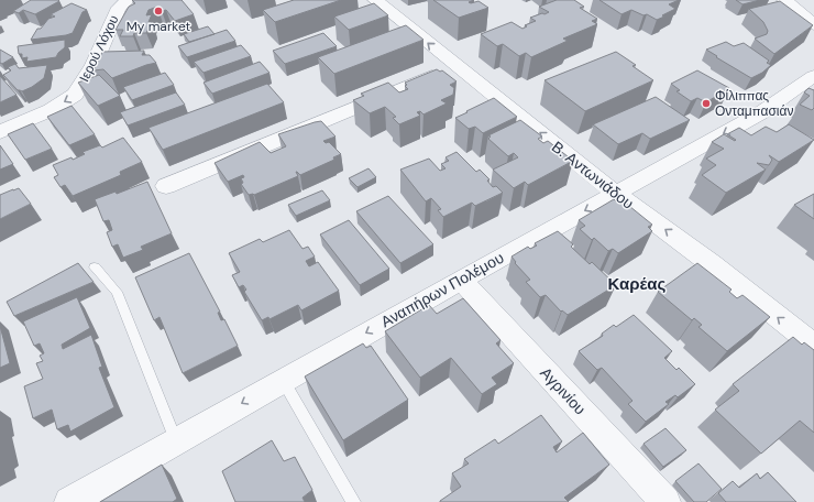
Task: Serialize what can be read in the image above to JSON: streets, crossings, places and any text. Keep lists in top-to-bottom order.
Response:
{
  "streets": {
    "street": [
      "Ιερού Λόχου",
      "Β. Αντωνιάδου",
      "Αναπήρων Πολέμου",
      "Αγρινίου"
    ]
  },
  "crossings": [
    ["Β. Αντωνιάδου", "Αναπήρων Πολέμου"],
    ["Αναπήρων Πολέμου", "Αγρινίου"]
  ],
  "one_way": ["Β. Αντωνιάδου", "Αναπήρων Πολέμου"],
  "districts": ["Καρέας"],
  "places": ["My market", "Φίλιππας Ονταμπασιάν"]
}
